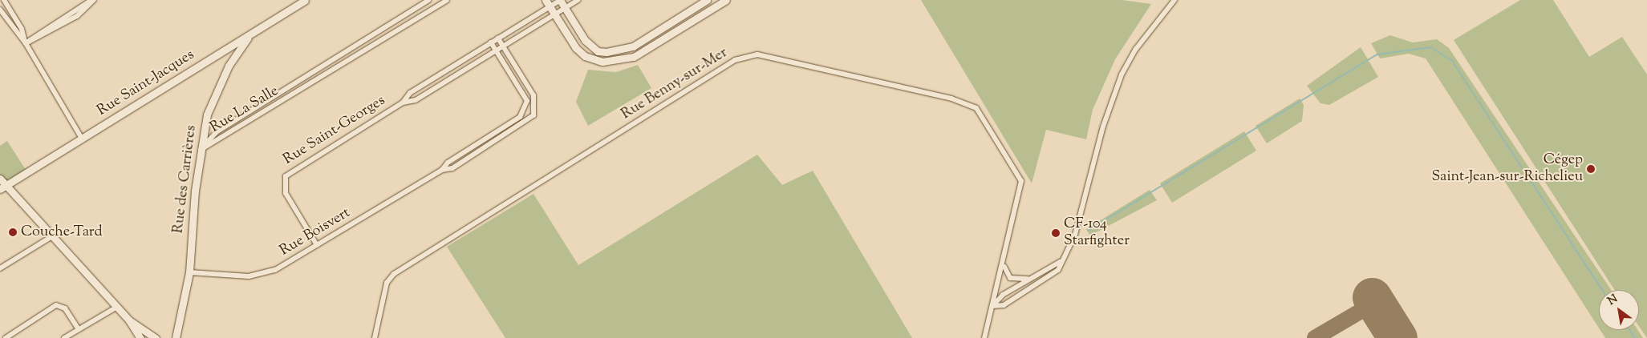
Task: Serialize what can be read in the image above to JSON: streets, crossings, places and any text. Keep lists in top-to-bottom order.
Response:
{
  "streets": {
    "street": [
      "Rue Saint-Jacques",
      "Rue Benny-sur-Mer",
      "Rue La Salle",
      "Rue Saint-Georges",
      "Rue des Carrières",
      "Rue Boisvert"
    ]
  },
  "crossings": [
    ["Rue Saint-Jacques", "Rue des Carrières"],
    ["Rue La Salle", "Rue des Carrières"],
    ["Rue Saint-Georges", "Rue Boisvert"],
    ["Rue des Carrières", "Rue Boisvert"]
  ],
  "places": ["Cégep Saint-Jean-sur-Richelieu", "Couche-Tard", "CF-104 Starfighter"],
  "north": "top left"
}
